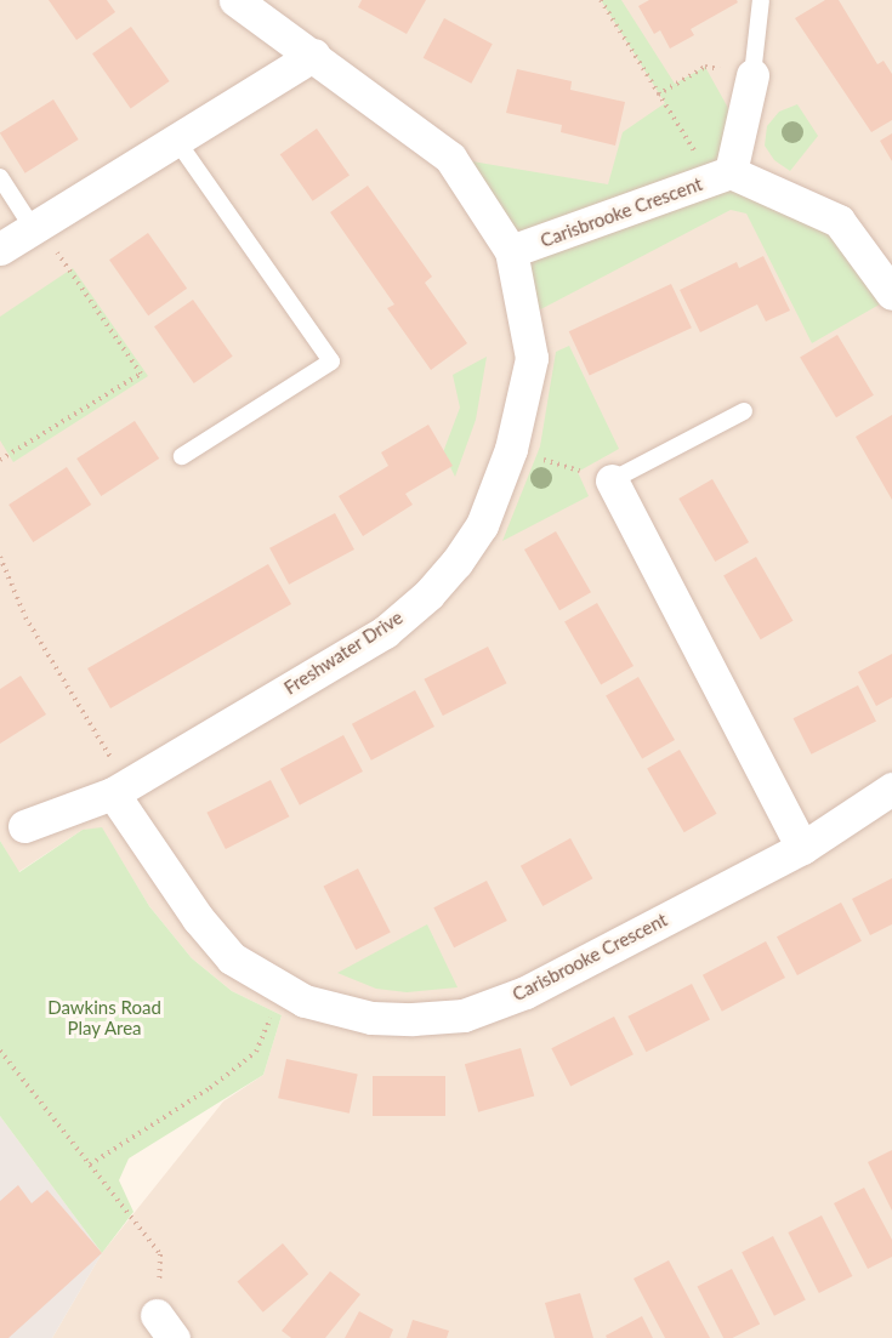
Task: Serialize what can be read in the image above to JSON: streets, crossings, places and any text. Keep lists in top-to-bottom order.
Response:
{
  "streets": {
    "street": ["Carisbrooke Crescent", "Freshwater Drive"]
  },
  "crossings": [
    ["Carisbrooke Crescent", "Freshwater Drive"]
  ],
  "parks": ["Dawkins Road Play Area"]
}
